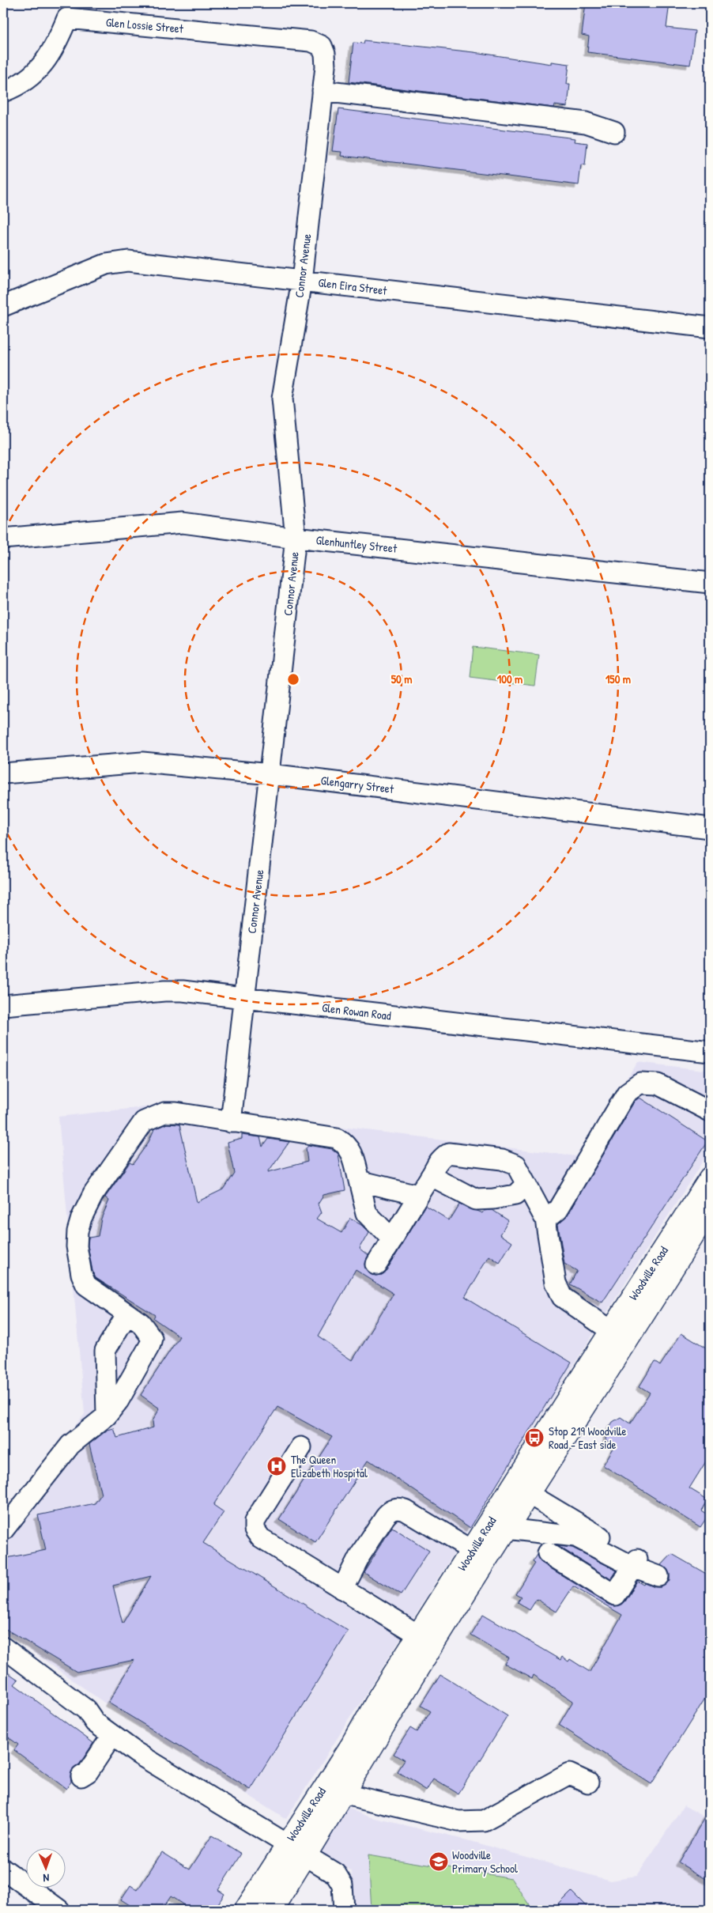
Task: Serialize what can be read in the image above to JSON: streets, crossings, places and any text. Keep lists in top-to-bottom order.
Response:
{
  "streets": {
    "main road": ["Woodville Road"],
    "street": [
      "Glen Lossie Street",
      "Connor Avenue",
      "Glen Eira Street",
      "Glenhuntley Street",
      "Glengarry Street",
      "Glen Rowan Road"
    ]
  },
  "crossings": [
    ["Glen Lossie Street", "Connor Avenue"],
    ["Connor Avenue", "Glen Eira Street"],
    ["Connor Avenue", "Glenhuntley Street"],
    ["Connor Avenue", "Glengarry Street"],
    ["Connor Avenue", "Glen Rowan Road"]
  ],
  "places": {
    "bus stop": ["Stop 219 Woodville Road - East side"],
    "hospital": ["The Queen Elizabeth Hospital"],
    "school or university": ["Woodville Primary School"]
  },
  "north": "bottom",
  "rings": ["50 m", "100 m", "150 m"]
}
